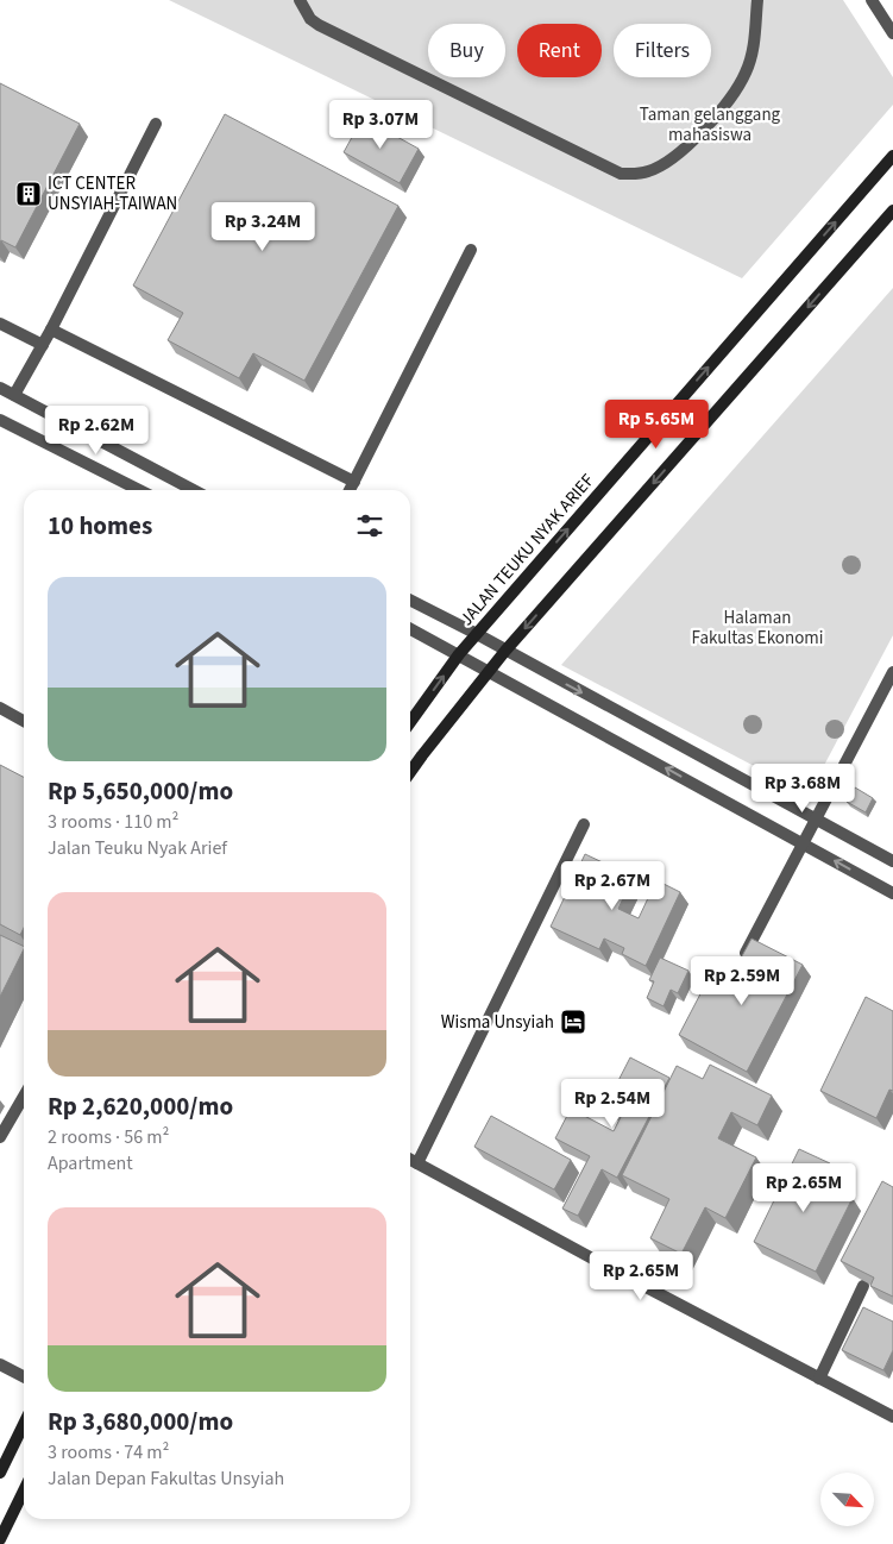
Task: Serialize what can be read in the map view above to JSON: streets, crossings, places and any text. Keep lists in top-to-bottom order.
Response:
{
  "streets": {
    "main road": ["JALAN TEUKU NYAK ARIEF"]
  },
  "parks": ["Taman gelanggang mahasiswa", "Halaman Fakultas Ekonomi"],
  "places": {
    "building": ["ICT CENTER UNSYIAH-TAIWAN"],
    "hotel": ["Wisma Unsyiah"]
  },
  "north": "bottom right",
  "page": {
    "chip": ["Buy", "Rent", "Filters"],
    "price": [
      "Rp 3.07M",
      "Rp 3.24M",
      "Rp 5.65M",
      "Rp 2.62M",
      "Rp 3.68M",
      "Rp 2.67M",
      "Rp 2.59M",
      "Rp 2.54M",
      "Rp 2.65M",
      "Rp 2.65M"
    ],
    "heading": "10 homes",
    "list": [
      {
        "name": "Rp 5,650,000/mo",
        "note": "3 rooms · 110 m² · Jalan Teuku Nyak Arief"
      },
      {
        "name": "Rp 2,620,000/mo",
        "note": "2 rooms · 56 m² · Apartment"
      },
      {
        "name": "Rp 3,680,000/mo",
        "note": "3 rooms · 74 m² · Jalan Depan Fakultas Unsyiah"
      }
    ]
  }
}
